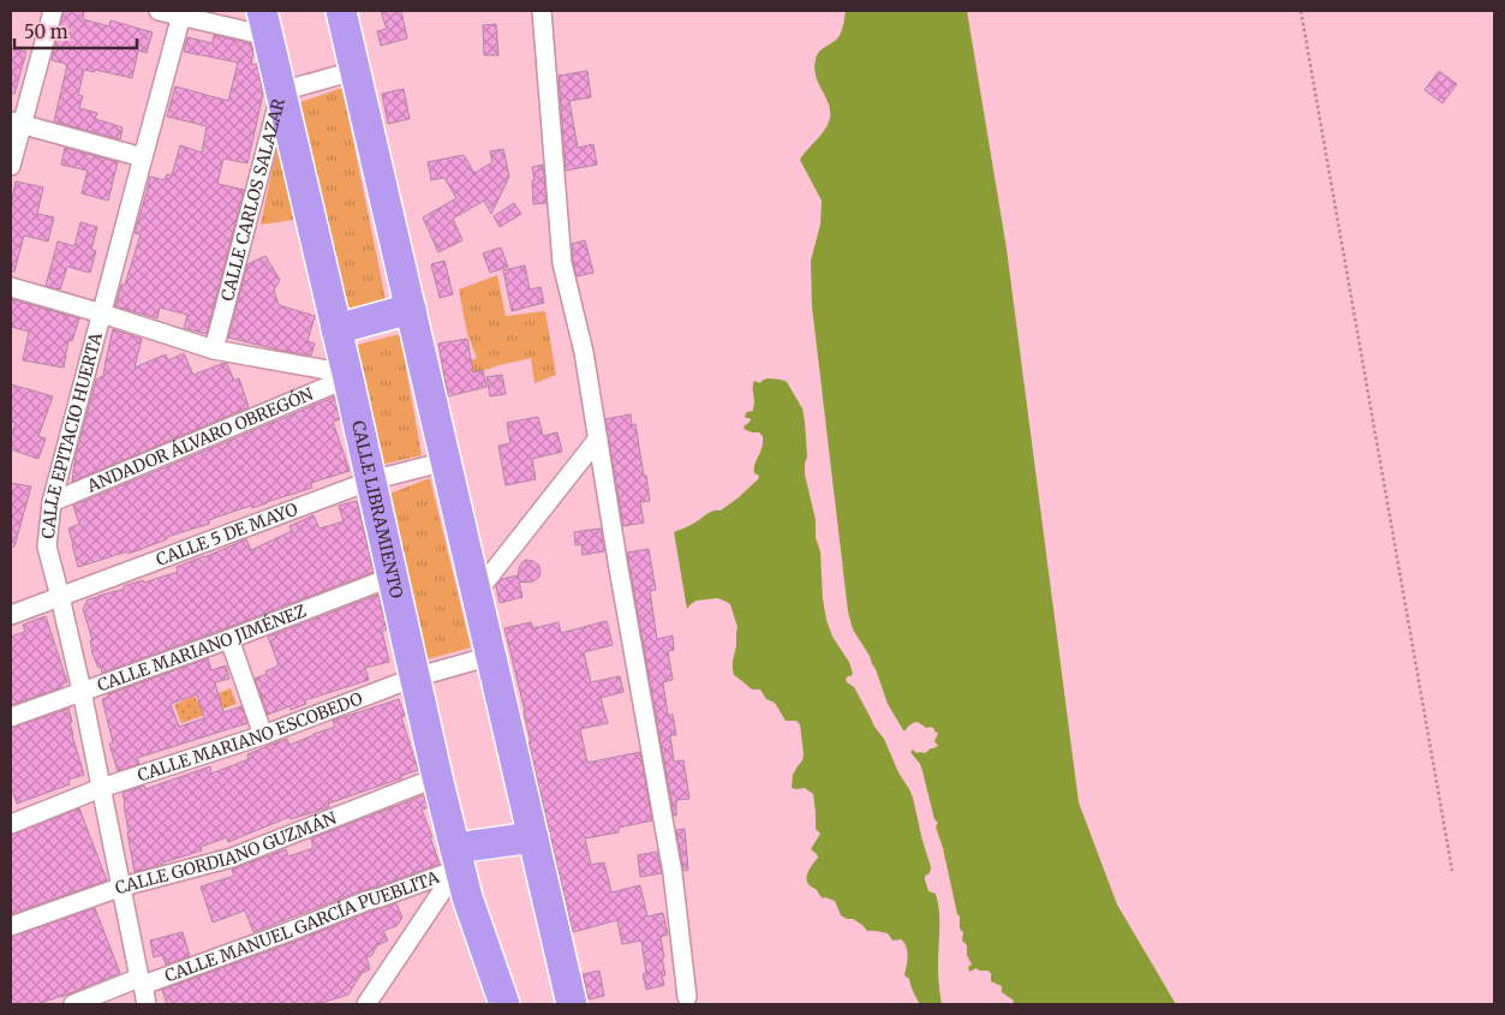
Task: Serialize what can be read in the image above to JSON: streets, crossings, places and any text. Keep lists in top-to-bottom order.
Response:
{
  "streets": {
    "highway": ["CALLE LIBRAMIENTO"],
    "street": [
      "CALLE CARLOS SALAZAR",
      "CALLE EPITACIO HUERTA",
      "ANDADOR ÁLVARO OBREGÓN",
      "CALLE 5 DE MAYO",
      "CALLE MARIANO JIMÉNEZ",
      "CALLE MARIANO ESCOBEDO",
      "CALLE GORDIANO GUZMÁN",
      "CALLE MANUEL GARCÍA PUEBLITA"
    ]
  },
  "crossings": [
    ["CALLE CARLOS SALAZAR", "CALLE LIBRAMIENTO"],
    ["CALLE EPITACIO HUERTA", "ANDADOR ÁLVARO OBREGÓN"],
    ["CALLE EPITACIO HUERTA", "CALLE 5 DE MAYO"],
    ["CALLE EPITACIO HUERTA", "CALLE MARIANO JIMÉNEZ"],
    ["CALLE EPITACIO HUERTA", "CALLE MARIANO ESCOBEDO"],
    ["CALLE EPITACIO HUERTA", "CALLE GORDIANO GUZMÁN"],
    ["CALLE EPITACIO HUERTA", "CALLE MANUEL GARCÍA PUEBLITA"],
    ["ANDADOR ÁLVARO OBREGÓN", "CALLE LIBRAMIENTO"],
    ["CALLE LIBRAMIENTO", "CALLE 5 DE MAYO"],
    ["CALLE LIBRAMIENTO", "CALLE MARIANO JIMÉNEZ"],
    ["CALLE LIBRAMIENTO", "CALLE MARIANO ESCOBEDO"],
    ["CALLE LIBRAMIENTO", "CALLE GORDIANO GUZMÁN"],
    ["CALLE LIBRAMIENTO", "CALLE MANUEL GARCÍA PUEBLITA"]
  ],
  "scale_bar": "50 m"
}
